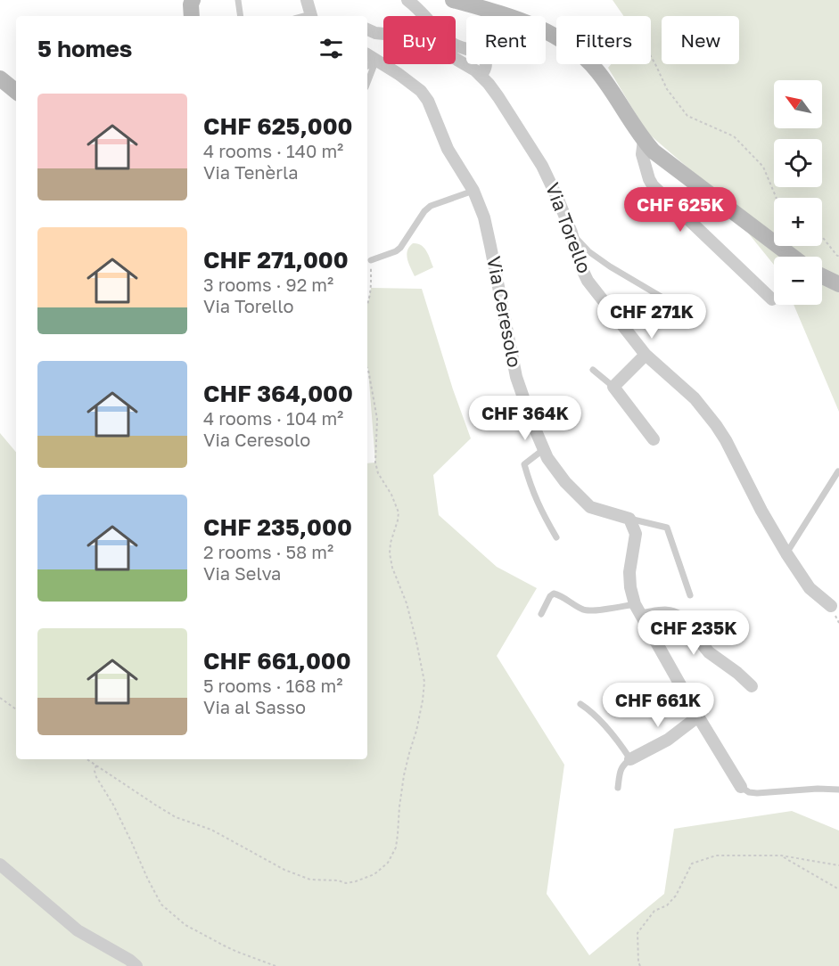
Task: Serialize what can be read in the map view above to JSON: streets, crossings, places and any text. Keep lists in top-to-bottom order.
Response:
{
  "streets": {
    "street": ["Via Torello", "Via Ceresolo"]
  },
  "north": "top left",
  "page": {
    "chip": [
      "Buy",
      "Rent",
      "Filters",
      "New"
    ],
    "heading": "5 homes",
    "map_buttons": ["+", "−"],
    "list": [
      {
        "name": "CHF 625,000",
        "note": "4 rooms · 140 m² · Via Tenèrla"
      },
      {
        "name": "CHF 271,000",
        "note": "3 rooms · 92 m² · Via Torello"
      },
      {
        "name": "CHF 364,000",
        "note": "4 rooms · 104 m² · Via Ceresolo"
      },
      {
        "name": "CHF 235,000",
        "note": "2 rooms · 58 m² · Via Selva"
      },
      {
        "name": "CHF 661,000",
        "note": "5 rooms · 168 m² · Via al Sasso"
      }
    ],
    "price": [
      "CHF 625K",
      "CHF 271K",
      "CHF 364K",
      "CHF 235K",
      "CHF 661K"
    ]
  }
}
